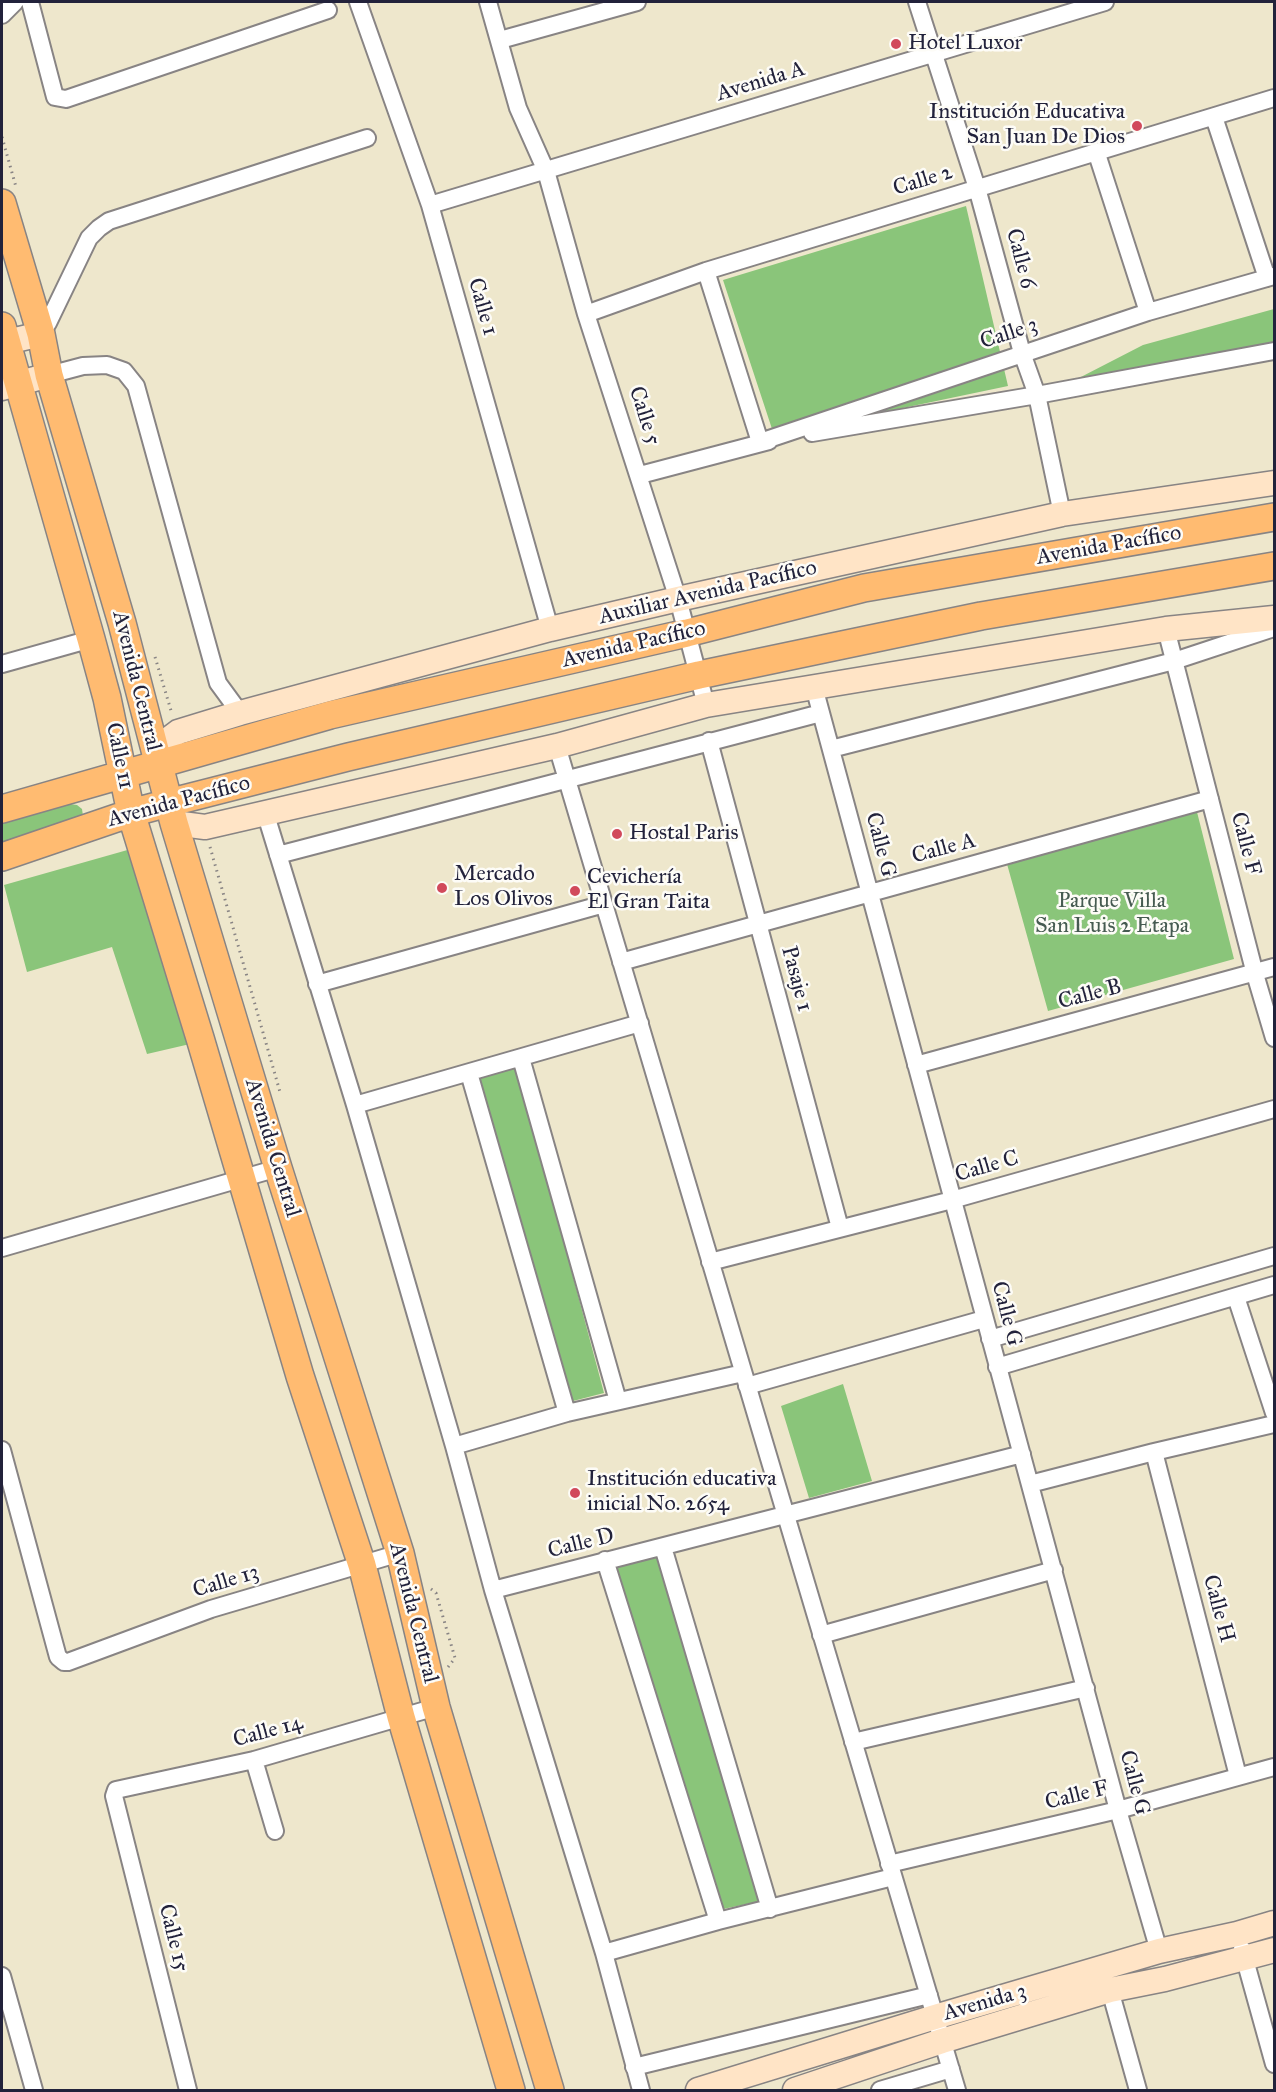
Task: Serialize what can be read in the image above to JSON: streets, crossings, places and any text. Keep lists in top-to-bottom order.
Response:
{
  "streets": {
    "main road": [
      "Avenida Pacífico",
      "Auxiliar Avenida Pacífico",
      "Avenida Central",
      "Calle 11",
      "Avenida 3"
    ],
    "street": [
      "Avenida A",
      "Calle 2",
      "Calle 6",
      "Calle 1",
      "Calle 3",
      "Calle 5",
      "Calle F",
      "Calle G",
      "Calle A",
      "Pasaje 1",
      "Calle B",
      "Calle C",
      "Calle D",
      "Calle 13",
      "Calle H",
      "Calle 14",
      "Calle 15"
    ]
  },
  "crossings": [
    ["Avenida A", "Calle 6"],
    ["Avenida A", "Calle 1"],
    ["Avenida A", "Calle 5"],
    ["Calle 2", "Calle 6"],
    ["Calle 2", "Calle 5"],
    ["Calle 6", "Calle 3"],
    ["Calle 6", "Auxiliar Avenida Pacífico"],
    ["Calle 1", "Auxiliar Avenida Pacífico"],
    ["Calle 3", "Calle 5"],
    ["Calle 5", "Avenida Pacífico"],
    ["Calle 5", "Auxiliar Avenida Pacífico"],
    ["Avenida Pacífico", "Auxiliar Avenida Pacífico"],
    ["Avenida Pacífico", "Avenida Central"],
    ["Avenida Pacífico", "Calle 11"],
    ["Auxiliar Avenida Pacífico", "Avenida Central"],
    ["Avenida Central", "Calle 11"],
    ["Avenida Central", "Calle 13"],
    ["Avenida Central", "Calle 14"],
    ["Calle F", "Calle G"],
    ["Calle F", "Calle A"],
    ["Calle F", "Calle B"],
    ["Calle F", "Calle H"],
    ["Calle G", "Calle A"],
    ["Calle G", "Calle B"],
    ["Calle G", "Calle C"],
    ["Calle G", "Calle D"],
    ["Calle G", "Avenida 3"],
    ["Calle A", "Pasaje 1"],
    ["Pasaje 1", "Calle C"],
    ["Calle 14", "Calle 15"]
  ],
  "parks": ["Parque Villa San Luis 2 Etapa"],
  "places": [
    "Hotel Luxor",
    "Institución Educativa San Juan De Dios",
    "Hostal Paris",
    "Mercado Los Olivos",
    "Cevichería El Gran Taita",
    "Institución educativa inicial No. 2654"
  ]
}
